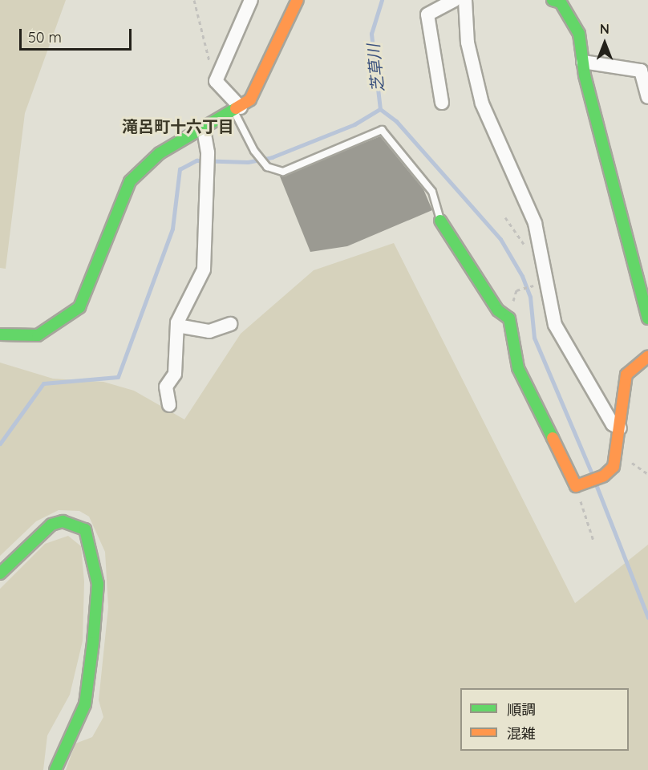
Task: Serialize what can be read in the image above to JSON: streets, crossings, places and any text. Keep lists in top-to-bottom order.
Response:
{
  "districts": ["滝呂町十六丁目"],
  "water": ["芝草川"],
  "legend": ["順調", "混雑"],
  "scale_bar": "50 m",
  "north": "top"
}
